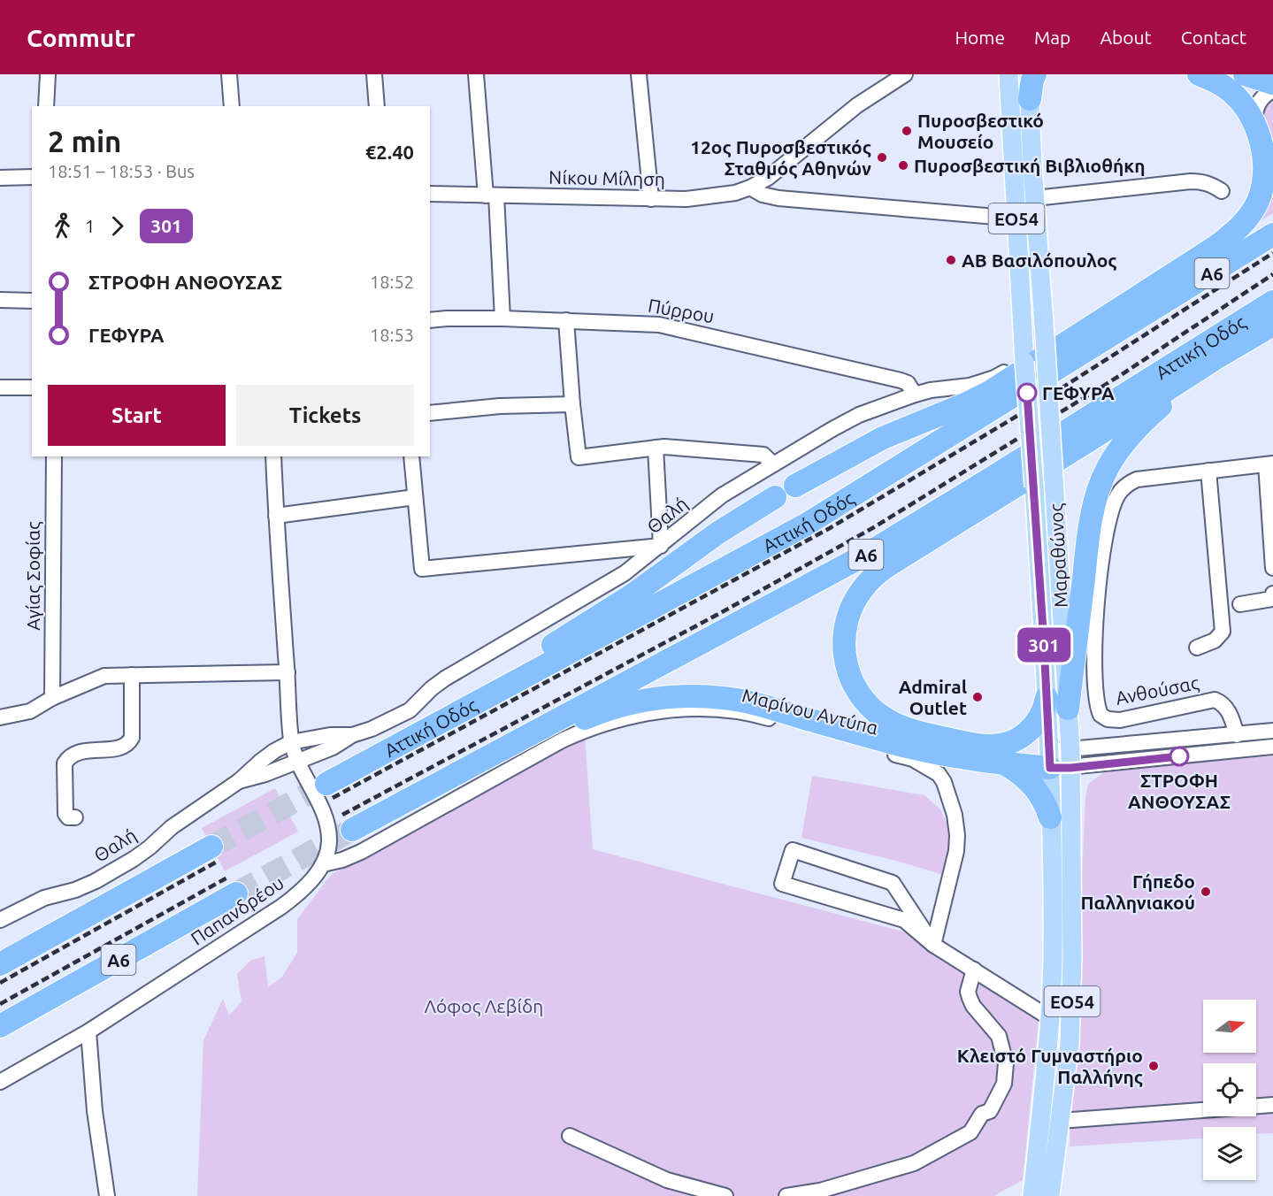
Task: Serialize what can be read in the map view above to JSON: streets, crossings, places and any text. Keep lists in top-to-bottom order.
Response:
{
  "streets": {
    "highway": ["Α6", "Αττική Οδός"],
    "main road": ["ΕΟ54", "Μαραθώνος"],
    "street": [
      "Νίκου Μίληση",
      "Πύρρου",
      "Θαλή",
      "Αγίας Σοφίας",
      "Ανθούσας",
      "Μαρίνου Αντύπα",
      "Παπανδρέου"
    ]
  },
  "crossings": [
    ["Πύρρου", "Θαλή"],
    ["Θαλή", "Μαραθώνος"],
    ["Θαλή", "Παπανδρέου"],
    ["Μαρίνου Αντύπα", "Παπανδρέου"]
  ],
  "parks": ["Λόφος Λεβίδη"],
  "places": [
    "Πυροσβεστικό Μουσείο",
    "12ος Πυροσβεστικός Σταθμός Αθηνών",
    "Πυροσβεστική Βιβλιοθήκη",
    "ΑΒ Βασιλόπουλος",
    "ΓΕΦΥΡΑ",
    "Admiral Outlet",
    "ΣΤΡΟΦΗ ΑΝΘΟΥΣΑΣ",
    "Γήπεδο Παλληνιακού",
    "Κλειστό Γυμναστήριο Παλλήνης"
  ],
  "lines": ["bus line 301"],
  "north": "right",
  "page": {
    "header": "Commutr",
    "nav": [
      "Home",
      "Map",
      "About",
      "Contact"
    ],
    "on_map": "301",
    "heading": ["2 min", "18:51 – 18:53 · Bus", "€2.40"],
    "legs": ["1", "301"],
    "list": [
      {
        "name": "ΣΤΡΟΦΗ ΑΝΘΟΥΣΑΣ",
        "value": "18:52"
      },
      {
        "name": "ΓΕΦΥΡΑ",
        "value": "18:53"
      }
    ],
    "buttons": ["Start", "Tickets"]
  }
}
